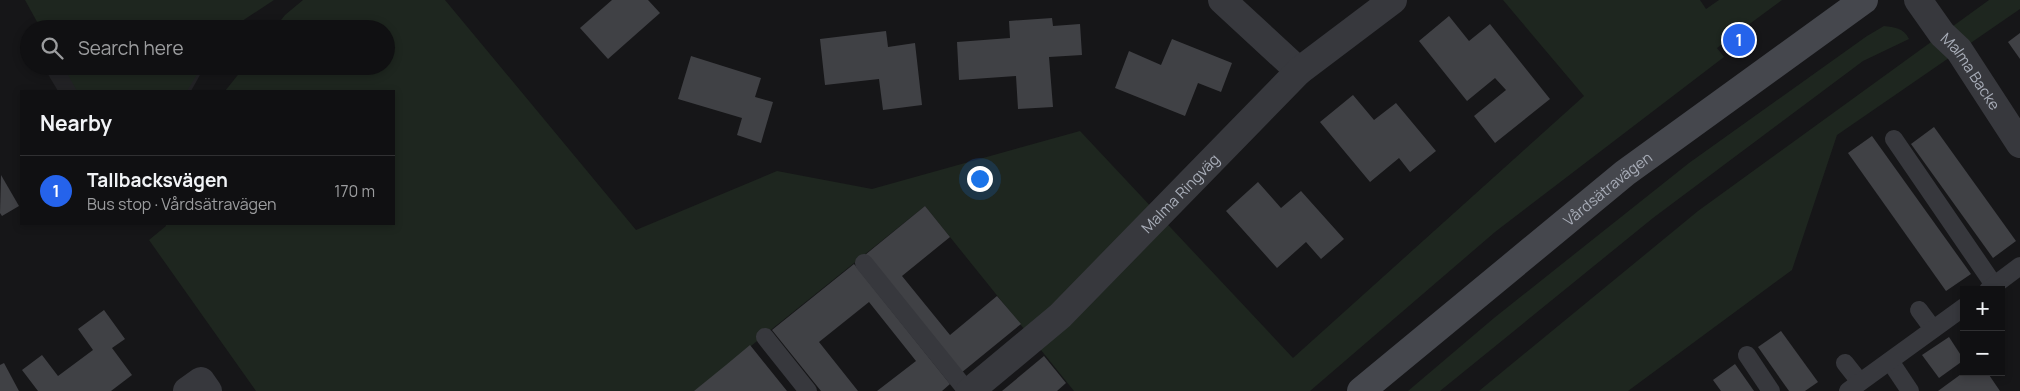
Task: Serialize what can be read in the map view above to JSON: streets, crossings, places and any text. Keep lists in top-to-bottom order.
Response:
{
  "streets": {
    "main road": ["Vårdsätravägen"],
    "street": ["Malma Backe", "Malma Ringväg"]
  },
  "page": {
    "search": "Search here",
    "pins": "1",
    "heading": "Nearby",
    "list": [
      {
        "mark": "1",
        "name": "Tallbacksvägen",
        "note": "Bus stop · Vårdsätravägen",
        "value": "170 m"
      }
    ],
    "map_buttons": ["+", "−"]
  }
}
